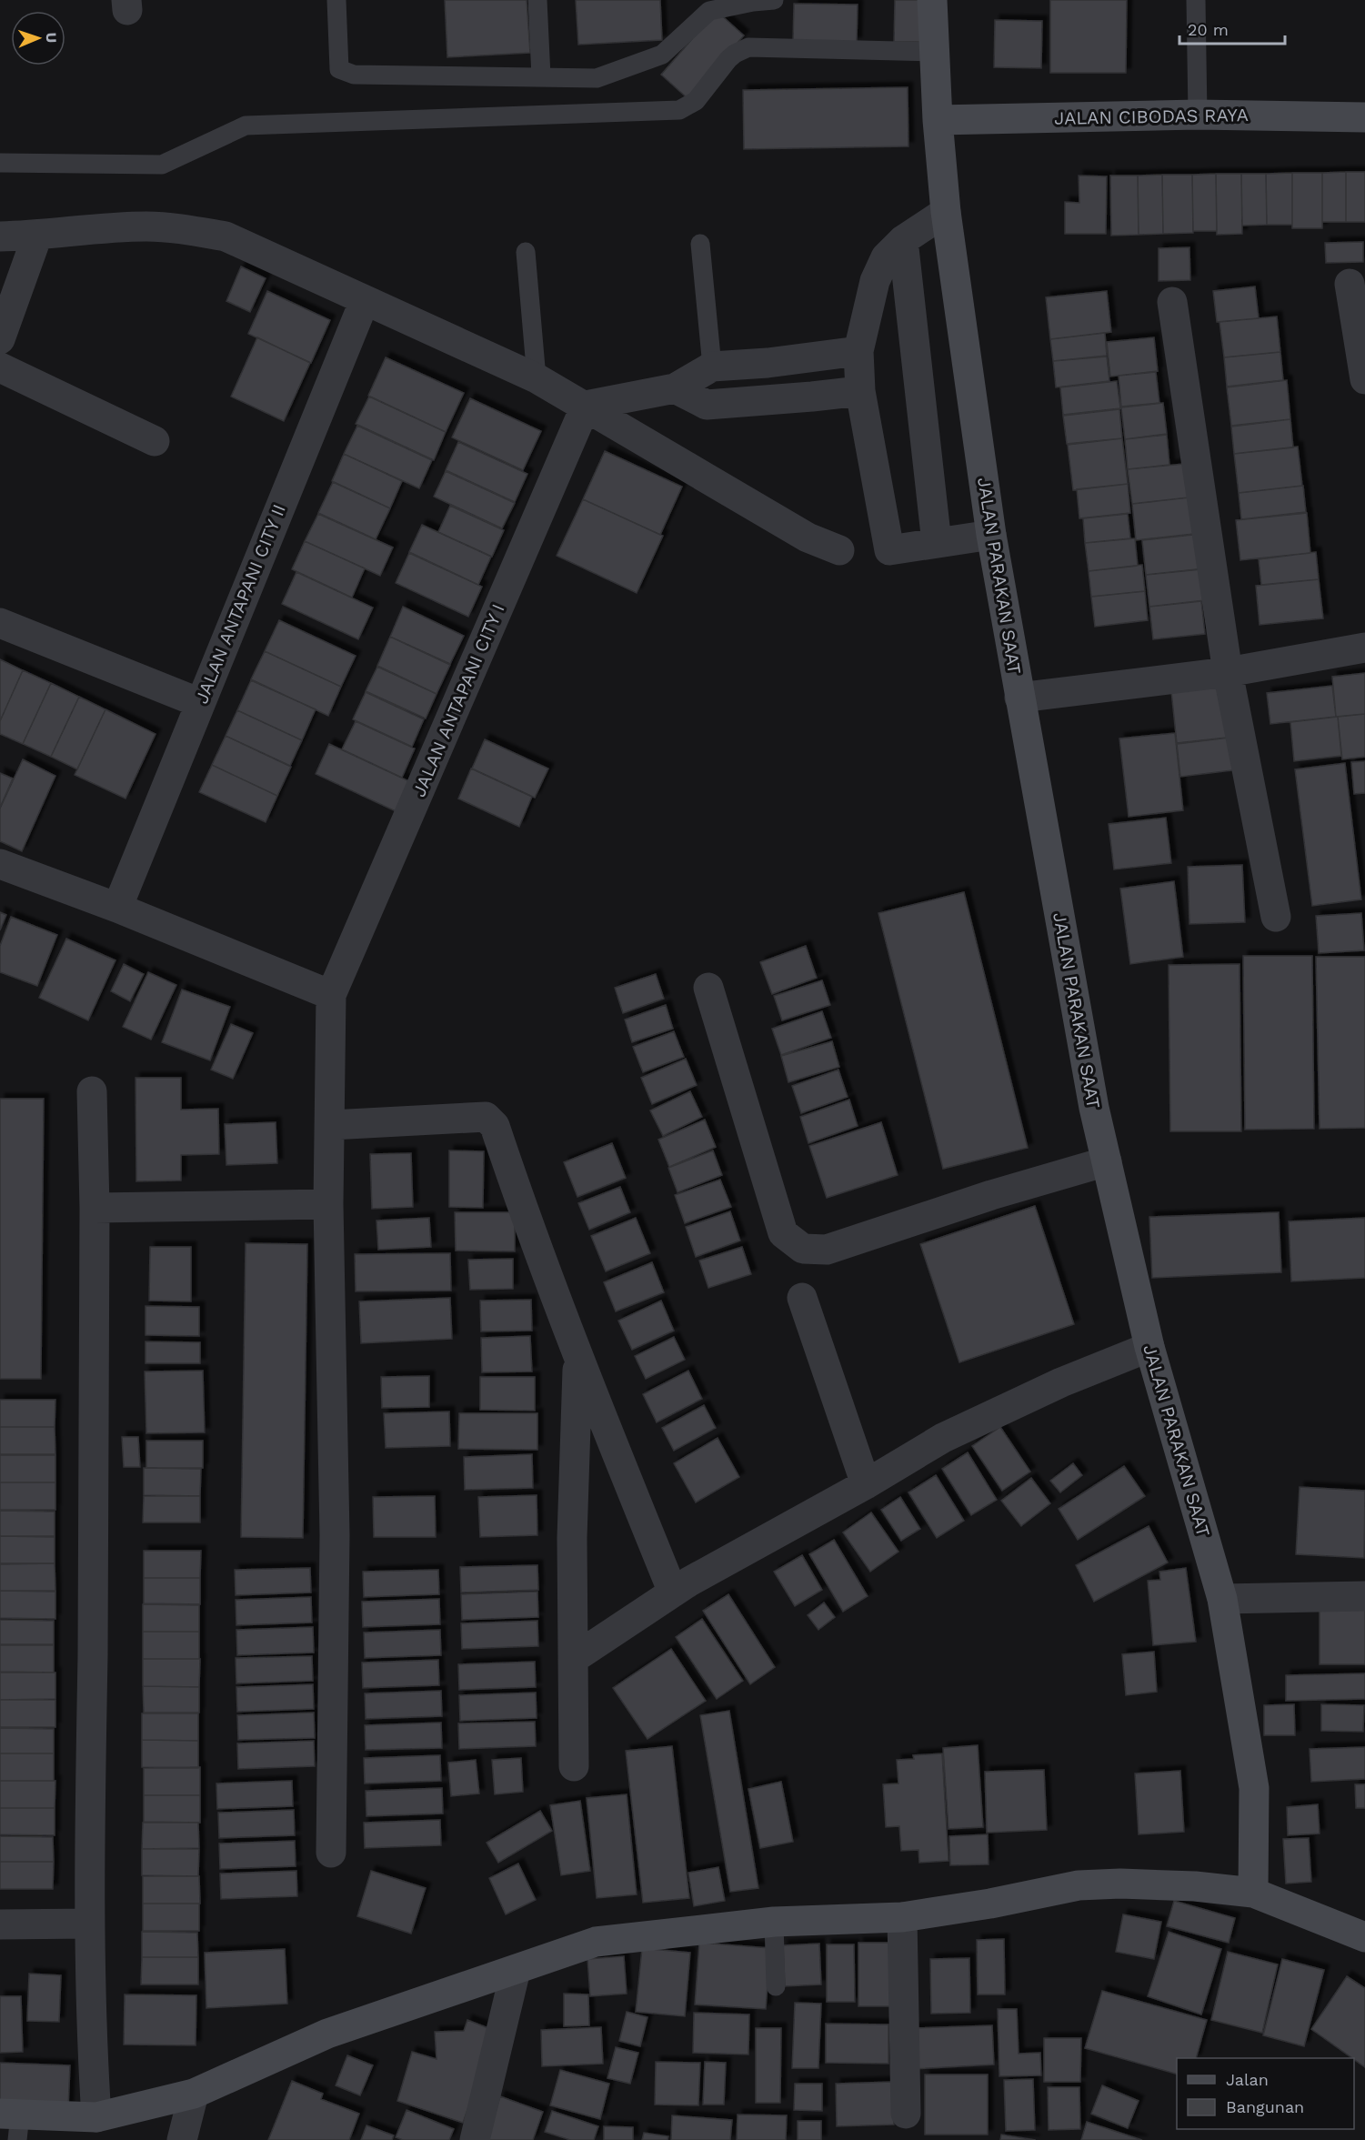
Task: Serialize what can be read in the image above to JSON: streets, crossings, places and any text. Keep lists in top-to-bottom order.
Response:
{
  "streets": {
    "street": [
      "JALAN CIBODAS RAYA",
      "JALAN PARAKAN SAAT",
      "JALAN ANTAPANI CITY II",
      "JALAN ANTAPANI CITY I"
    ]
  },
  "crossings": [
    ["JALAN CIBODAS RAYA", "JALAN PARAKAN SAAT"]
  ],
  "legend": ["Jalan", "Bangunan"],
  "scale_bar": "20 m",
  "north": "right"
}
